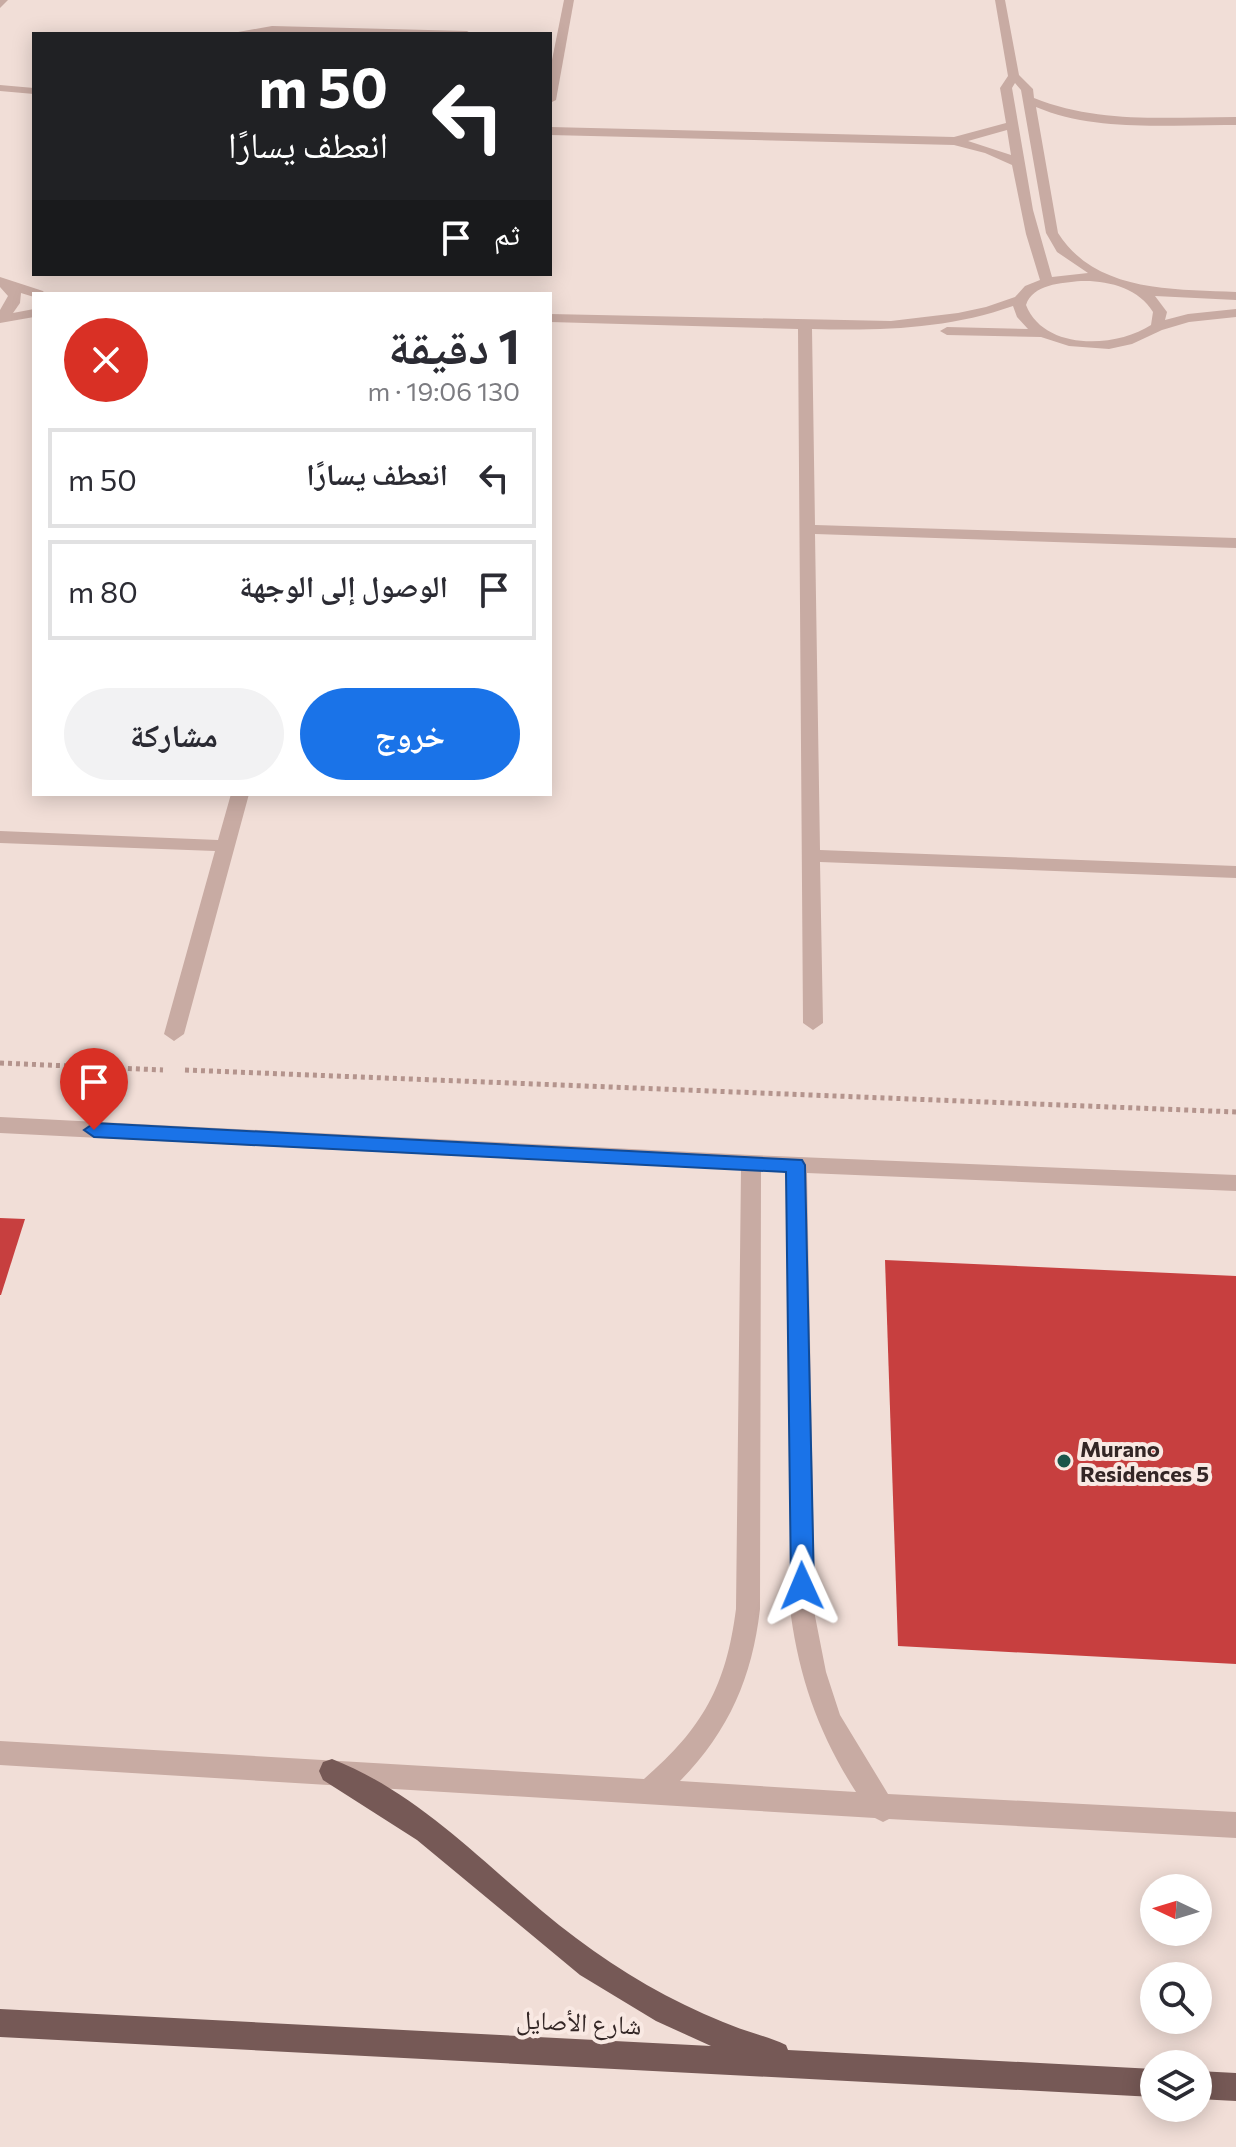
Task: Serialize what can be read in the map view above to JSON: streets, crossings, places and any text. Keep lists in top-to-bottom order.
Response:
{
  "streets": {
    "main road": ["شارع الأصايل"]
  },
  "places": ["Murano Residences 5"],
  "north": "left",
  "page": {
    "turn": ["50 m", "انعطف يسارًا"],
    "then": "ثم",
    "heading": ["1 دقيقة", "130 m · 19:06"],
    "list": [
      {
        "name": "انعطف يسارًا",
        "value": "50 m"
      },
      {
        "name": "الوصول إلى الوجهة",
        "value": "80 m"
      }
    ],
    "buttons": ["خروج", "مشاركة"]
  }
}
